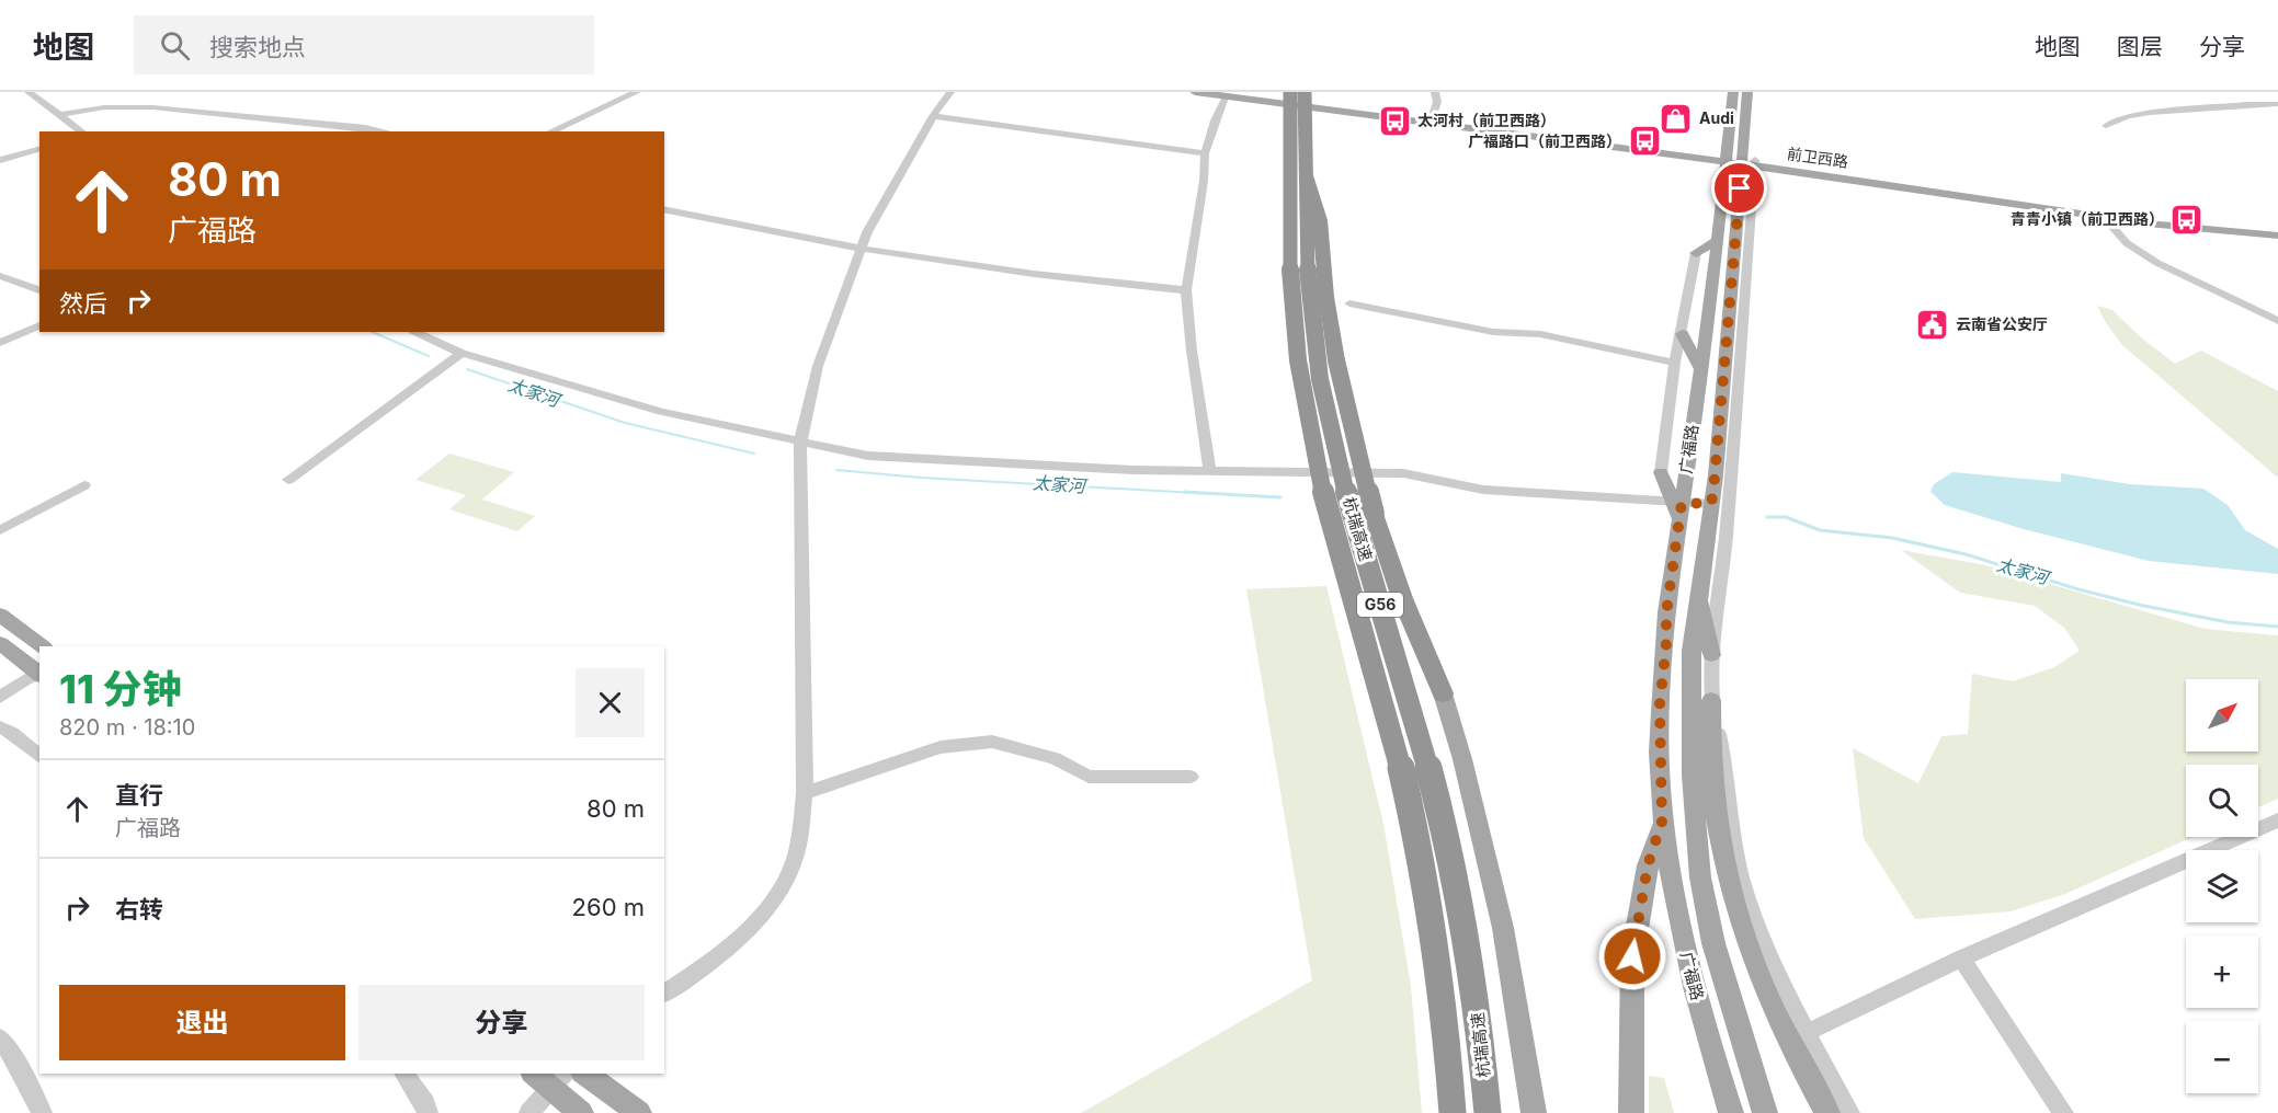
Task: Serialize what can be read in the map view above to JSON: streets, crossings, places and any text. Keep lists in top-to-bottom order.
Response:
{
  "streets": {
    "highway": ["杭瑞高速", "G56"],
    "main road": ["前卫西路", "广福路"]
  },
  "crossings": [
    ["前卫西路", "广福路"]
  ],
  "water": ["太家河"],
  "places": {
    "shop": ["Audi"],
    "bus stop": ["太河村（前卫西路）", "广福路口（前卫西路）", "青青小镇（前卫西路）"],
    "public building": ["云南省公安厅"]
  },
  "north": "top right",
  "page": {
    "header": "地图",
    "search": "搜索地点",
    "nav": ["地图", "图层", "分享"],
    "turn": ["80 m", "广福路"],
    "then": "然后",
    "heading": ["11 分钟", "820 m · 18:10"],
    "map_buttons": ["+", "−"],
    "list": [
      {
        "name": "直行",
        "note": "广福路",
        "value": "80 m"
      },
      {
        "name": "右转",
        "value": "260 m"
      }
    ],
    "buttons": ["退出", "分享"]
  }
}
